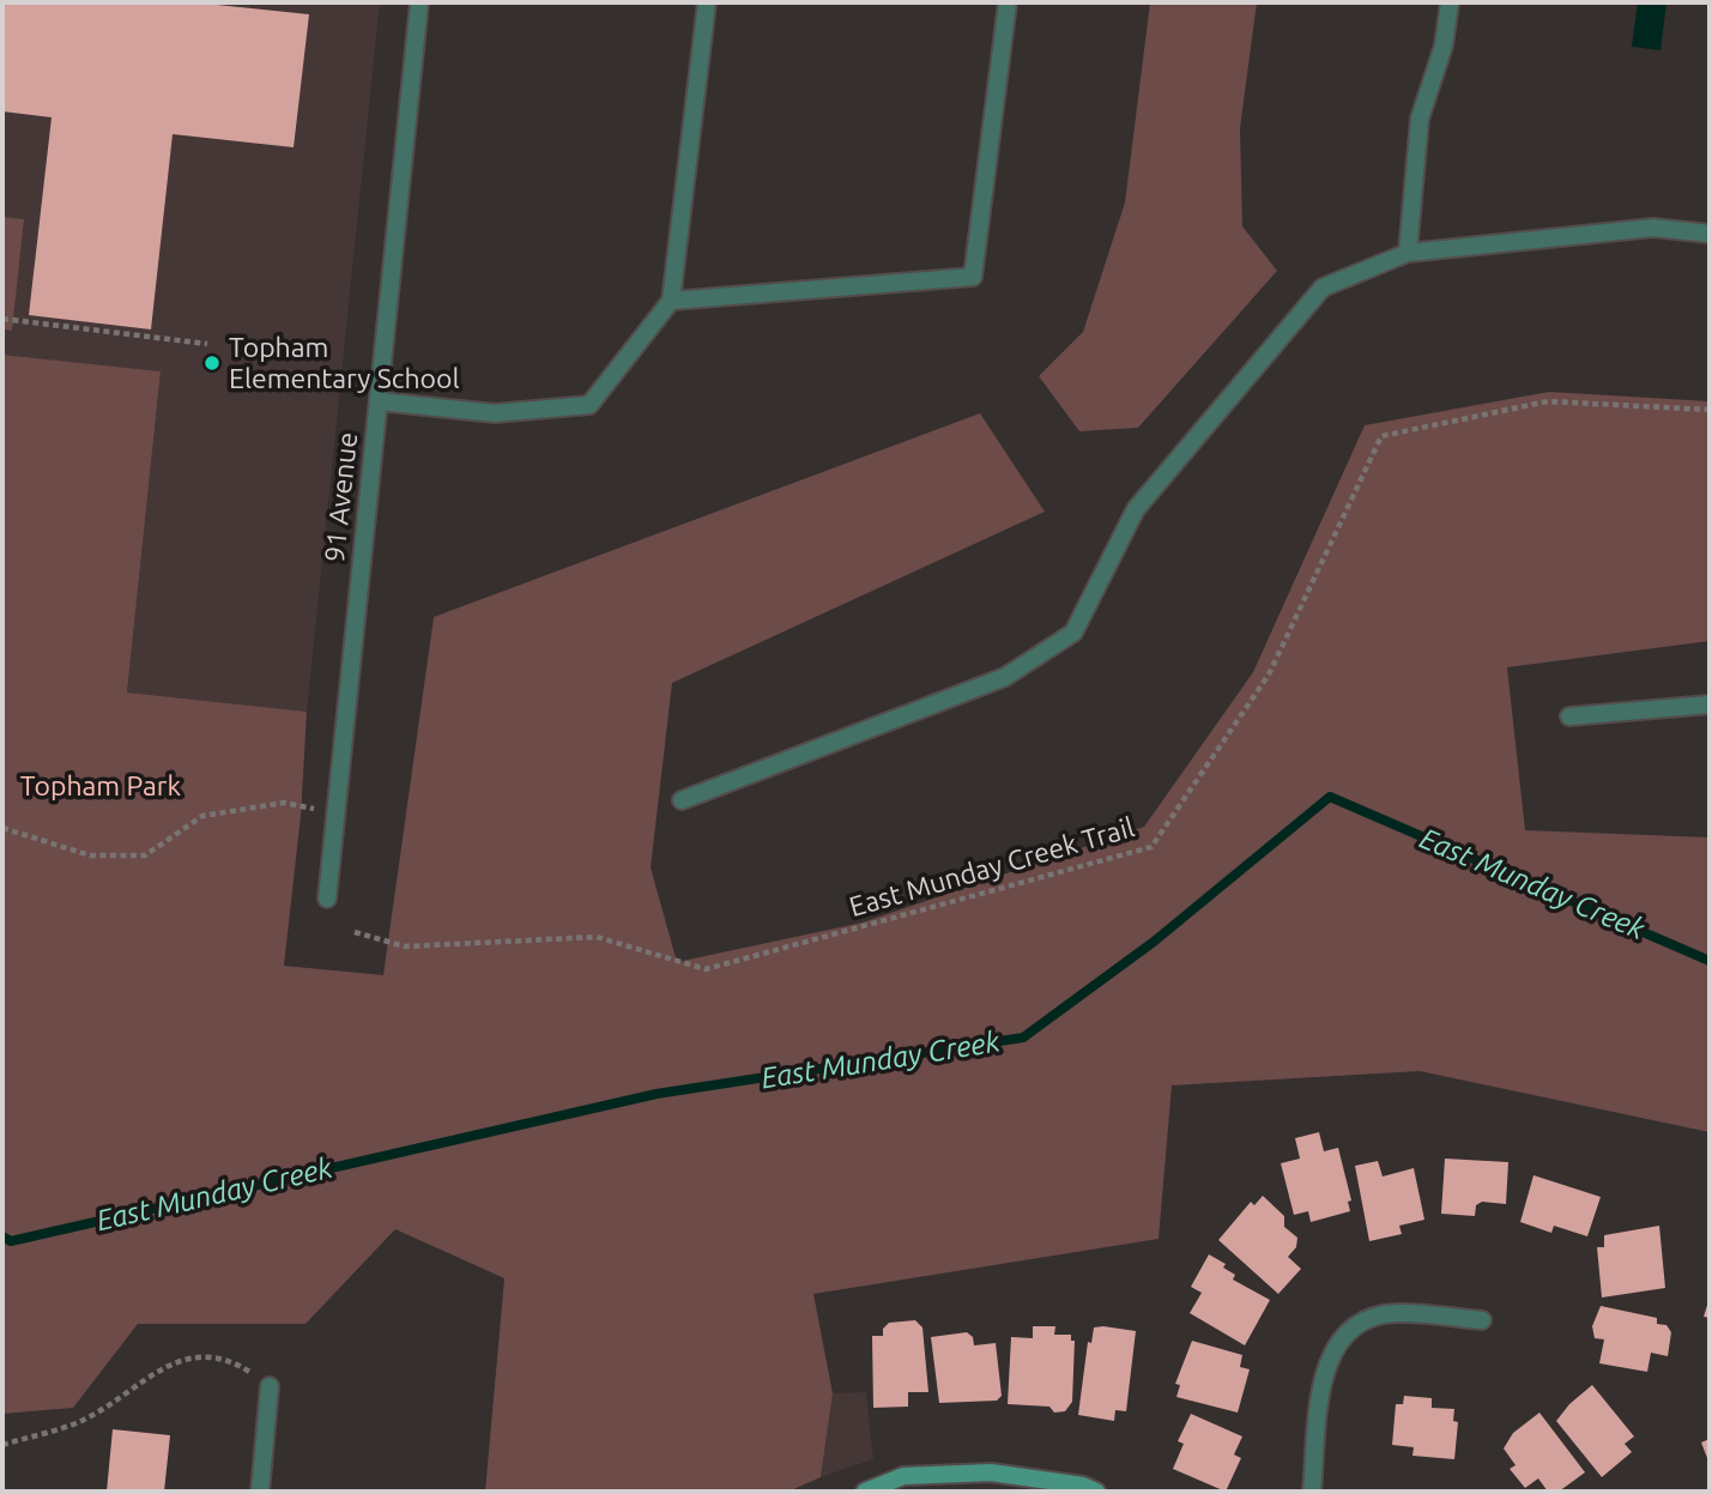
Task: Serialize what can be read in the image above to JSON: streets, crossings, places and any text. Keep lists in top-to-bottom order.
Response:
{
  "streets": {
    "street": ["91 Avenue"],
    "path": ["East Munday Creek Trail"]
  },
  "water": ["East Munday Creek"],
  "parks": ["Topham Park"],
  "places": ["Topham Elementary School"]
}
